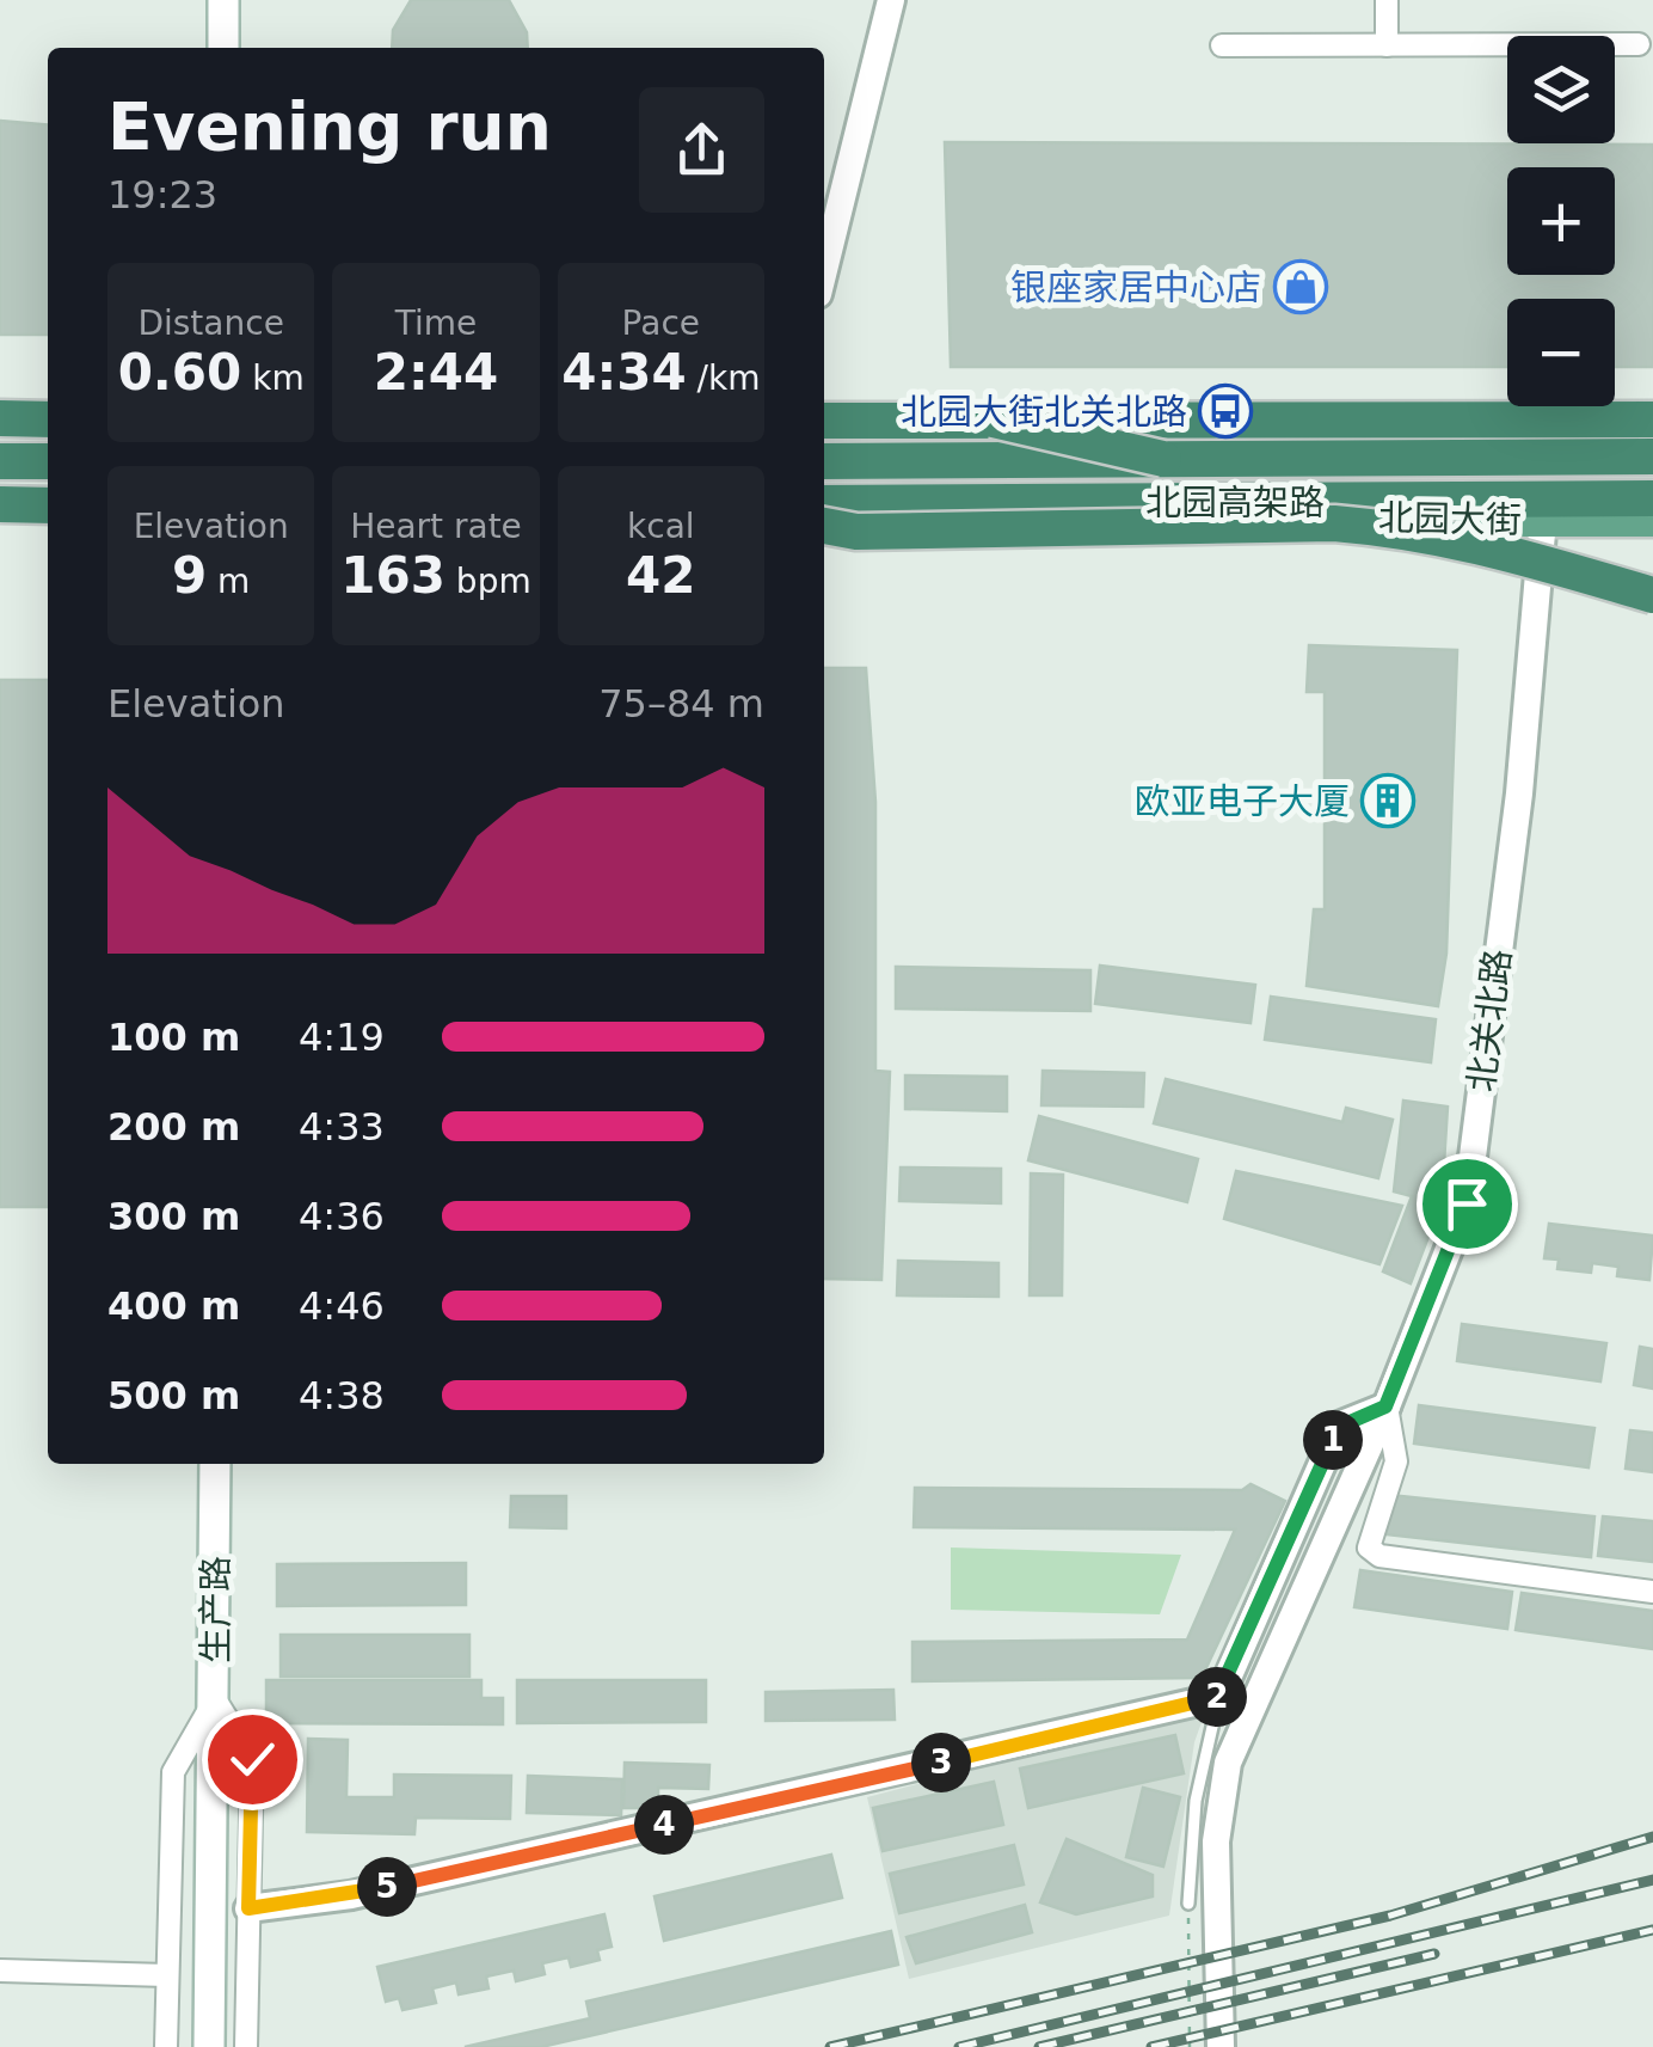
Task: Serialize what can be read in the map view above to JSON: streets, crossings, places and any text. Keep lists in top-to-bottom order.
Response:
{
  "streets": {
    "highway": ["北园高架路"],
    "main road": ["北园大街", "生产路"],
    "street": ["北关北路"]
  },
  "crossings": [
    ["北园大街", "北关北路"]
  ],
  "places": {
    "shop": ["银座家居中心店"],
    "bus stop": ["北园大街北关北路"],
    "building": ["欧亚电子大厦"]
  },
  "page": {
    "map_buttons": ["+", "−"],
    "heading": ["Evening run", "19:23"],
    "stats": [
      ["Distance", "0.60 km"],
      ["Time", "2:44"],
      ["Pace", "4:34 /km"],
      ["Elevation", "9 m"],
      ["Heart rate", "163 bpm"],
      ["kcal", "42"]
    ],
    "chart": ["Elevation", "75–84 m"],
    "list": [
      {
        "name": "100 m",
        "note": "4:19"
      },
      {
        "name": "200 m",
        "note": "4:33"
      },
      {
        "name": "300 m",
        "note": "4:36"
      },
      {
        "name": "400 m",
        "note": "4:46"
      },
      {
        "name": "500 m",
        "note": "4:38"
      }
    ],
    "pins": [
      "1",
      "2",
      "3",
      "4",
      "5"
    ]
  }
}
